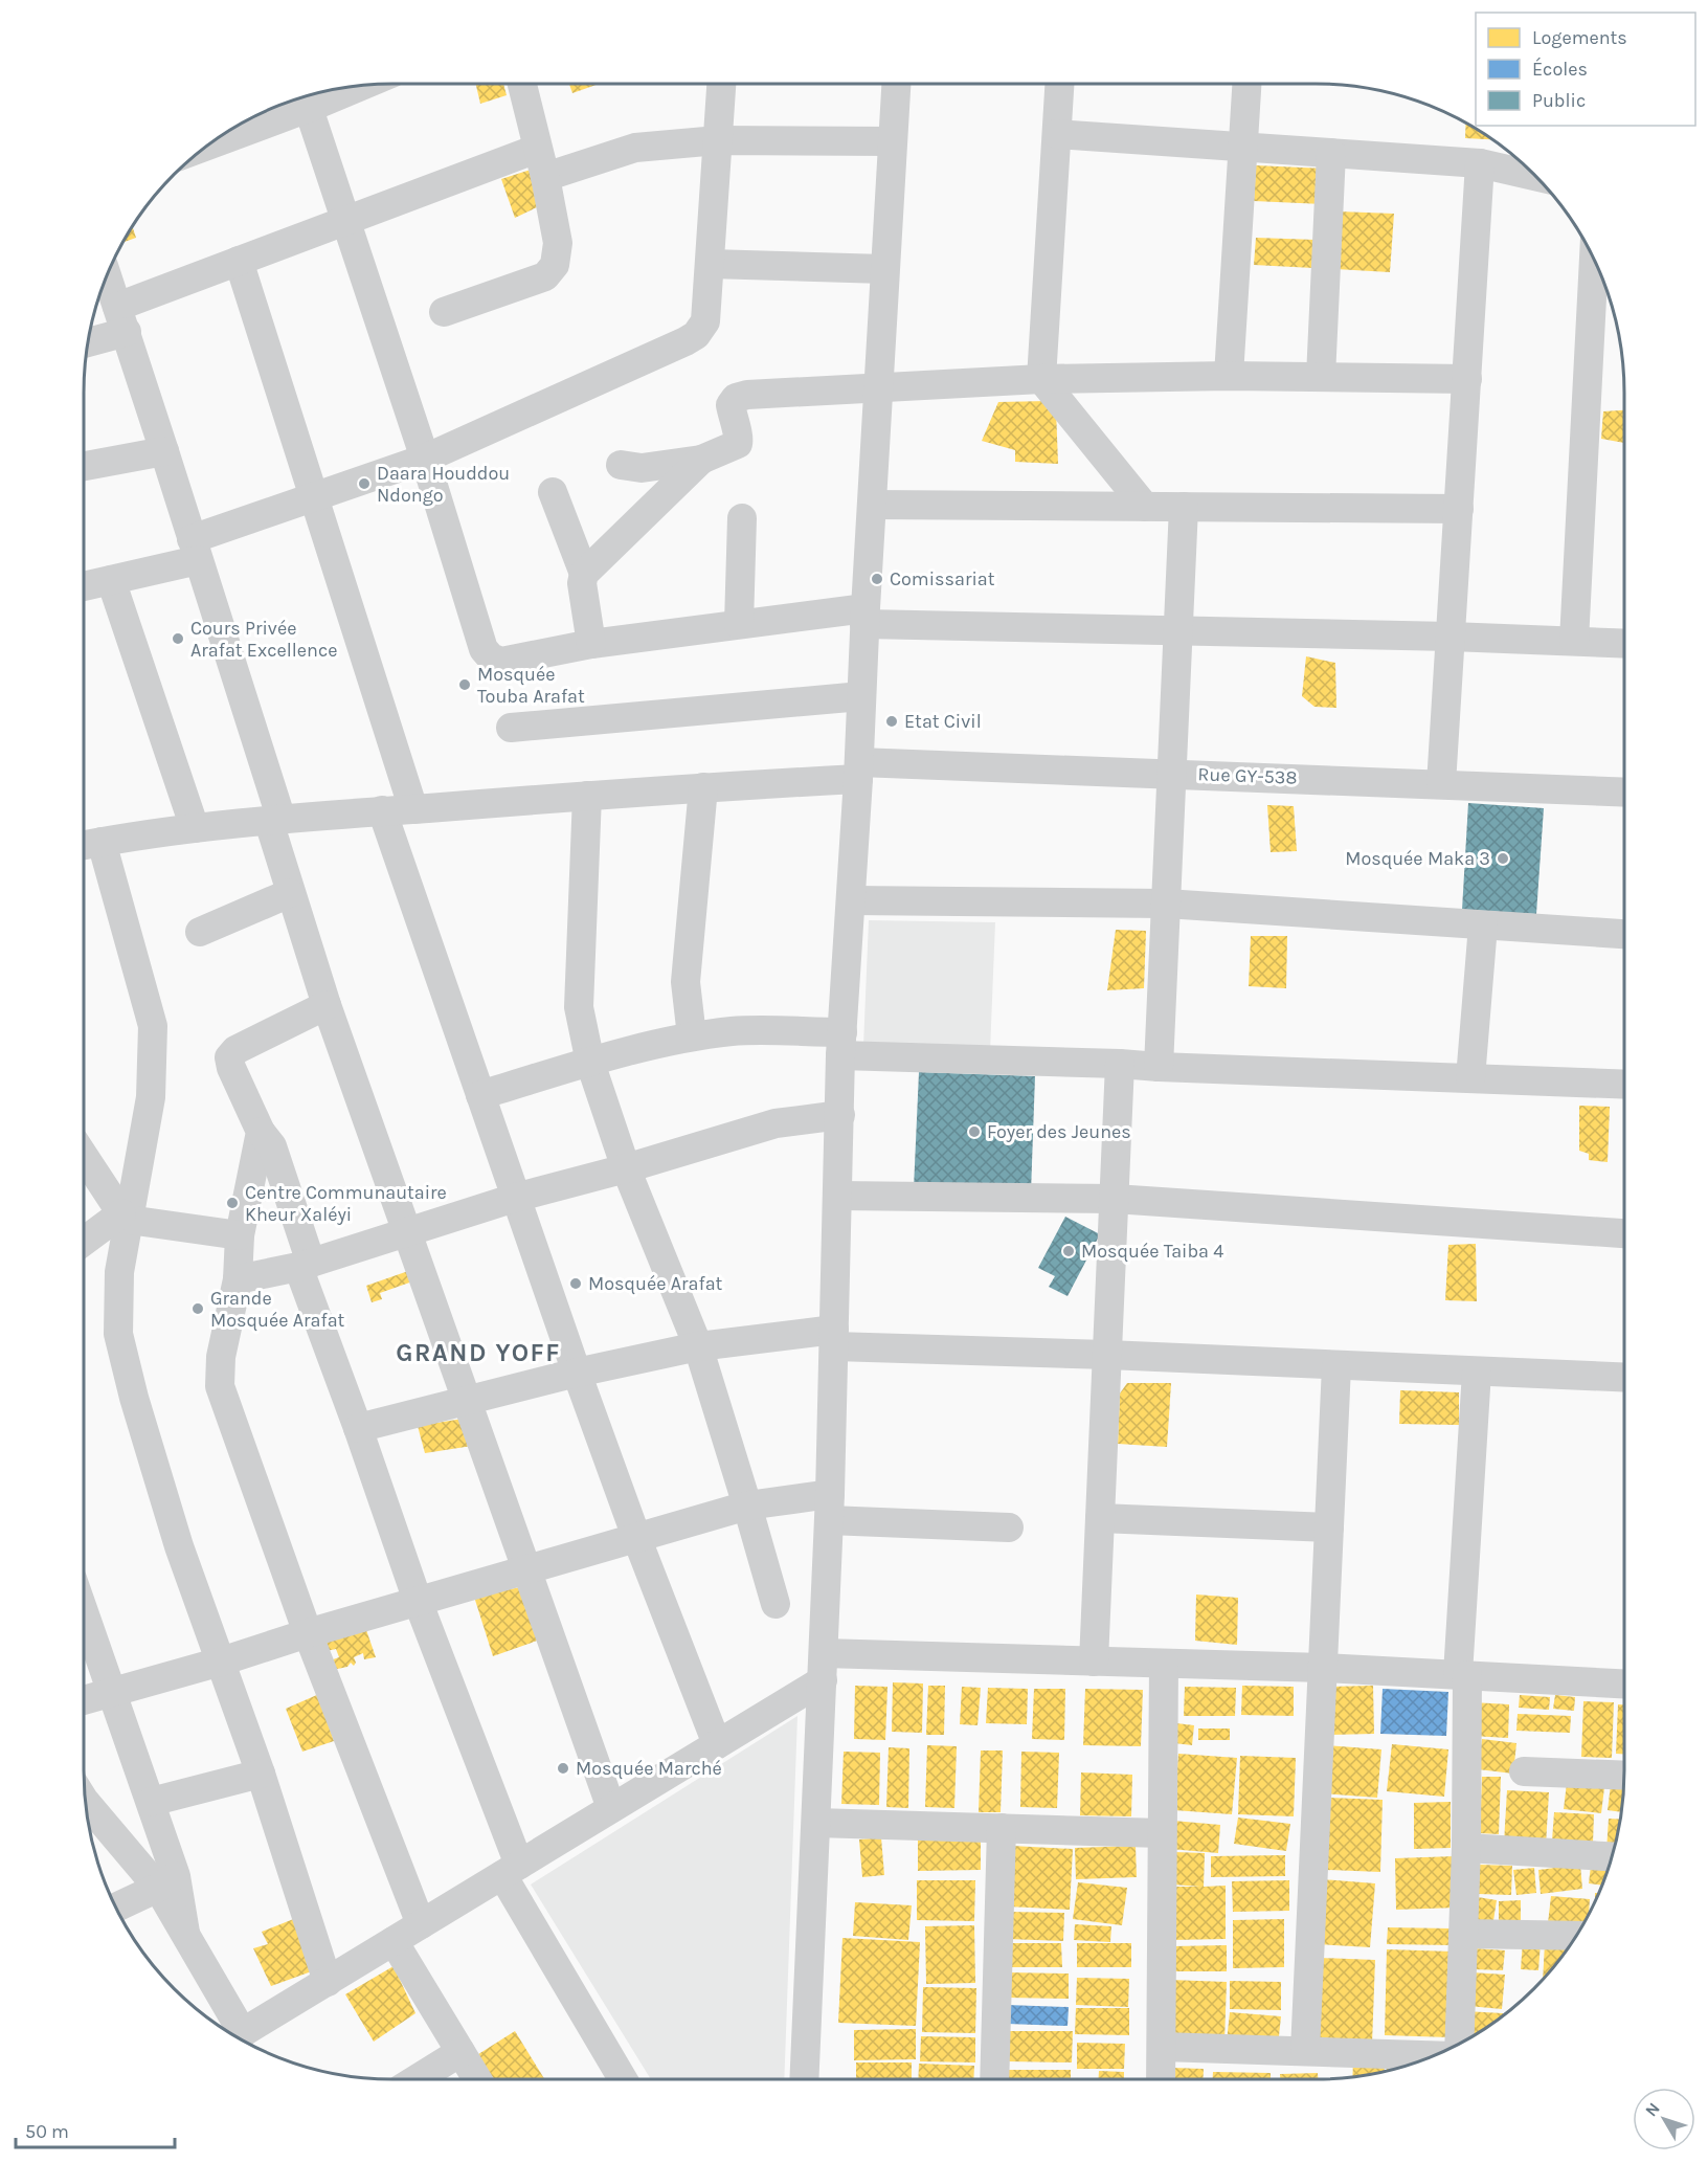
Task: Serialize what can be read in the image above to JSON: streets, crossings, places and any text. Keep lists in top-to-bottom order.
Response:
{
  "streets": {
    "street": ["Rue GY-538"]
  },
  "districts": ["GRAND YOFF"],
  "places": [
    "Daara Houddou Ndongo",
    "Comissariat",
    "Cours Privée Arafat Excellence",
    "Mosquée Touba Arafat",
    "Etat Civil",
    "Mosquée Maka 3",
    "Foyer des Jeunes",
    "Centre Communautaire Kheur Xaléyi",
    "Mosquée Taiba 4",
    "Mosquée Arafat",
    "Grande Mosquée Arafat",
    "Mosquée Marché"
  ],
  "legend": ["Logements", "Écoles", "Public"],
  "scale_bar": "50 m",
  "north": "top left"
}
